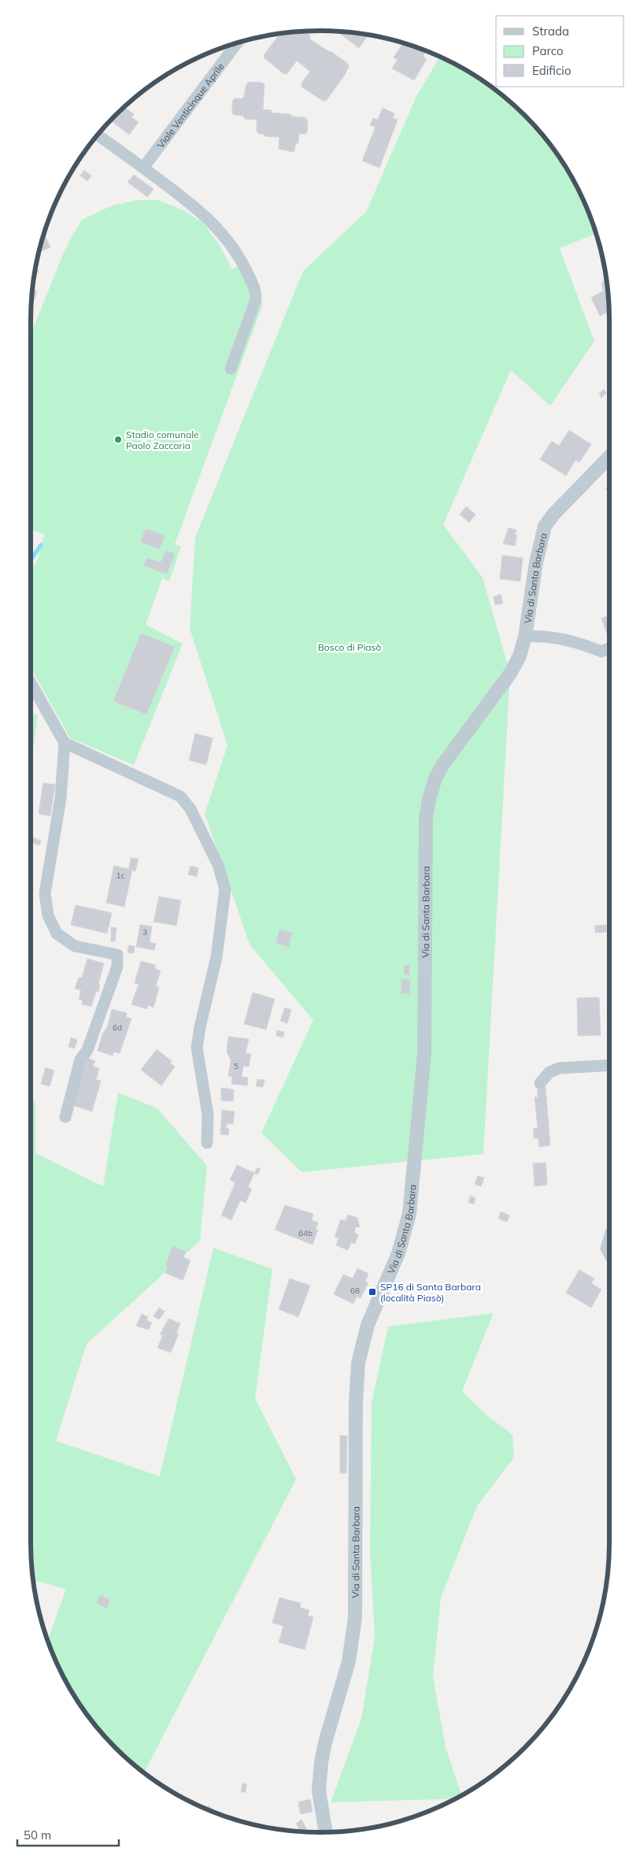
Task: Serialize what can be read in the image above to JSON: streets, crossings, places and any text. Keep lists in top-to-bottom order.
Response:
{
  "streets": {
    "street": ["Viale Venticinque Aprile", "Via di Santa Barbara"]
  },
  "parks": ["Bosco di Piasò"],
  "places": {
    "other": ["Stadio comunale Paolo Zaccaria"],
    "transit": ["SP16 di Santa Barbara (località Piasò)"]
  },
  "house_numbers": [
    "1c",
    "3",
    "6d",
    "5",
    "64b",
    "68"
  ],
  "legend": ["Strada", "Parco", "Edificio"],
  "scale_bar": "50 m"
}
